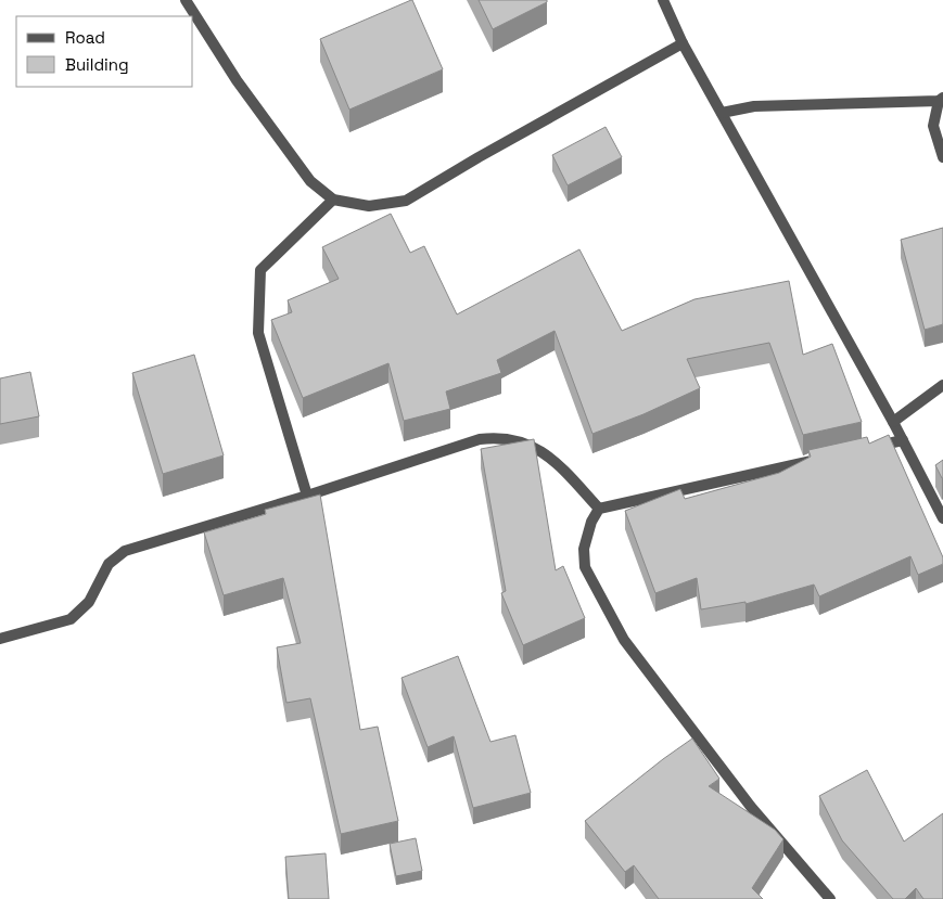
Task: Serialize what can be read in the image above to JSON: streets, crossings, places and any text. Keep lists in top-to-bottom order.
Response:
{
  "legend": ["Road", "Building"]
}
